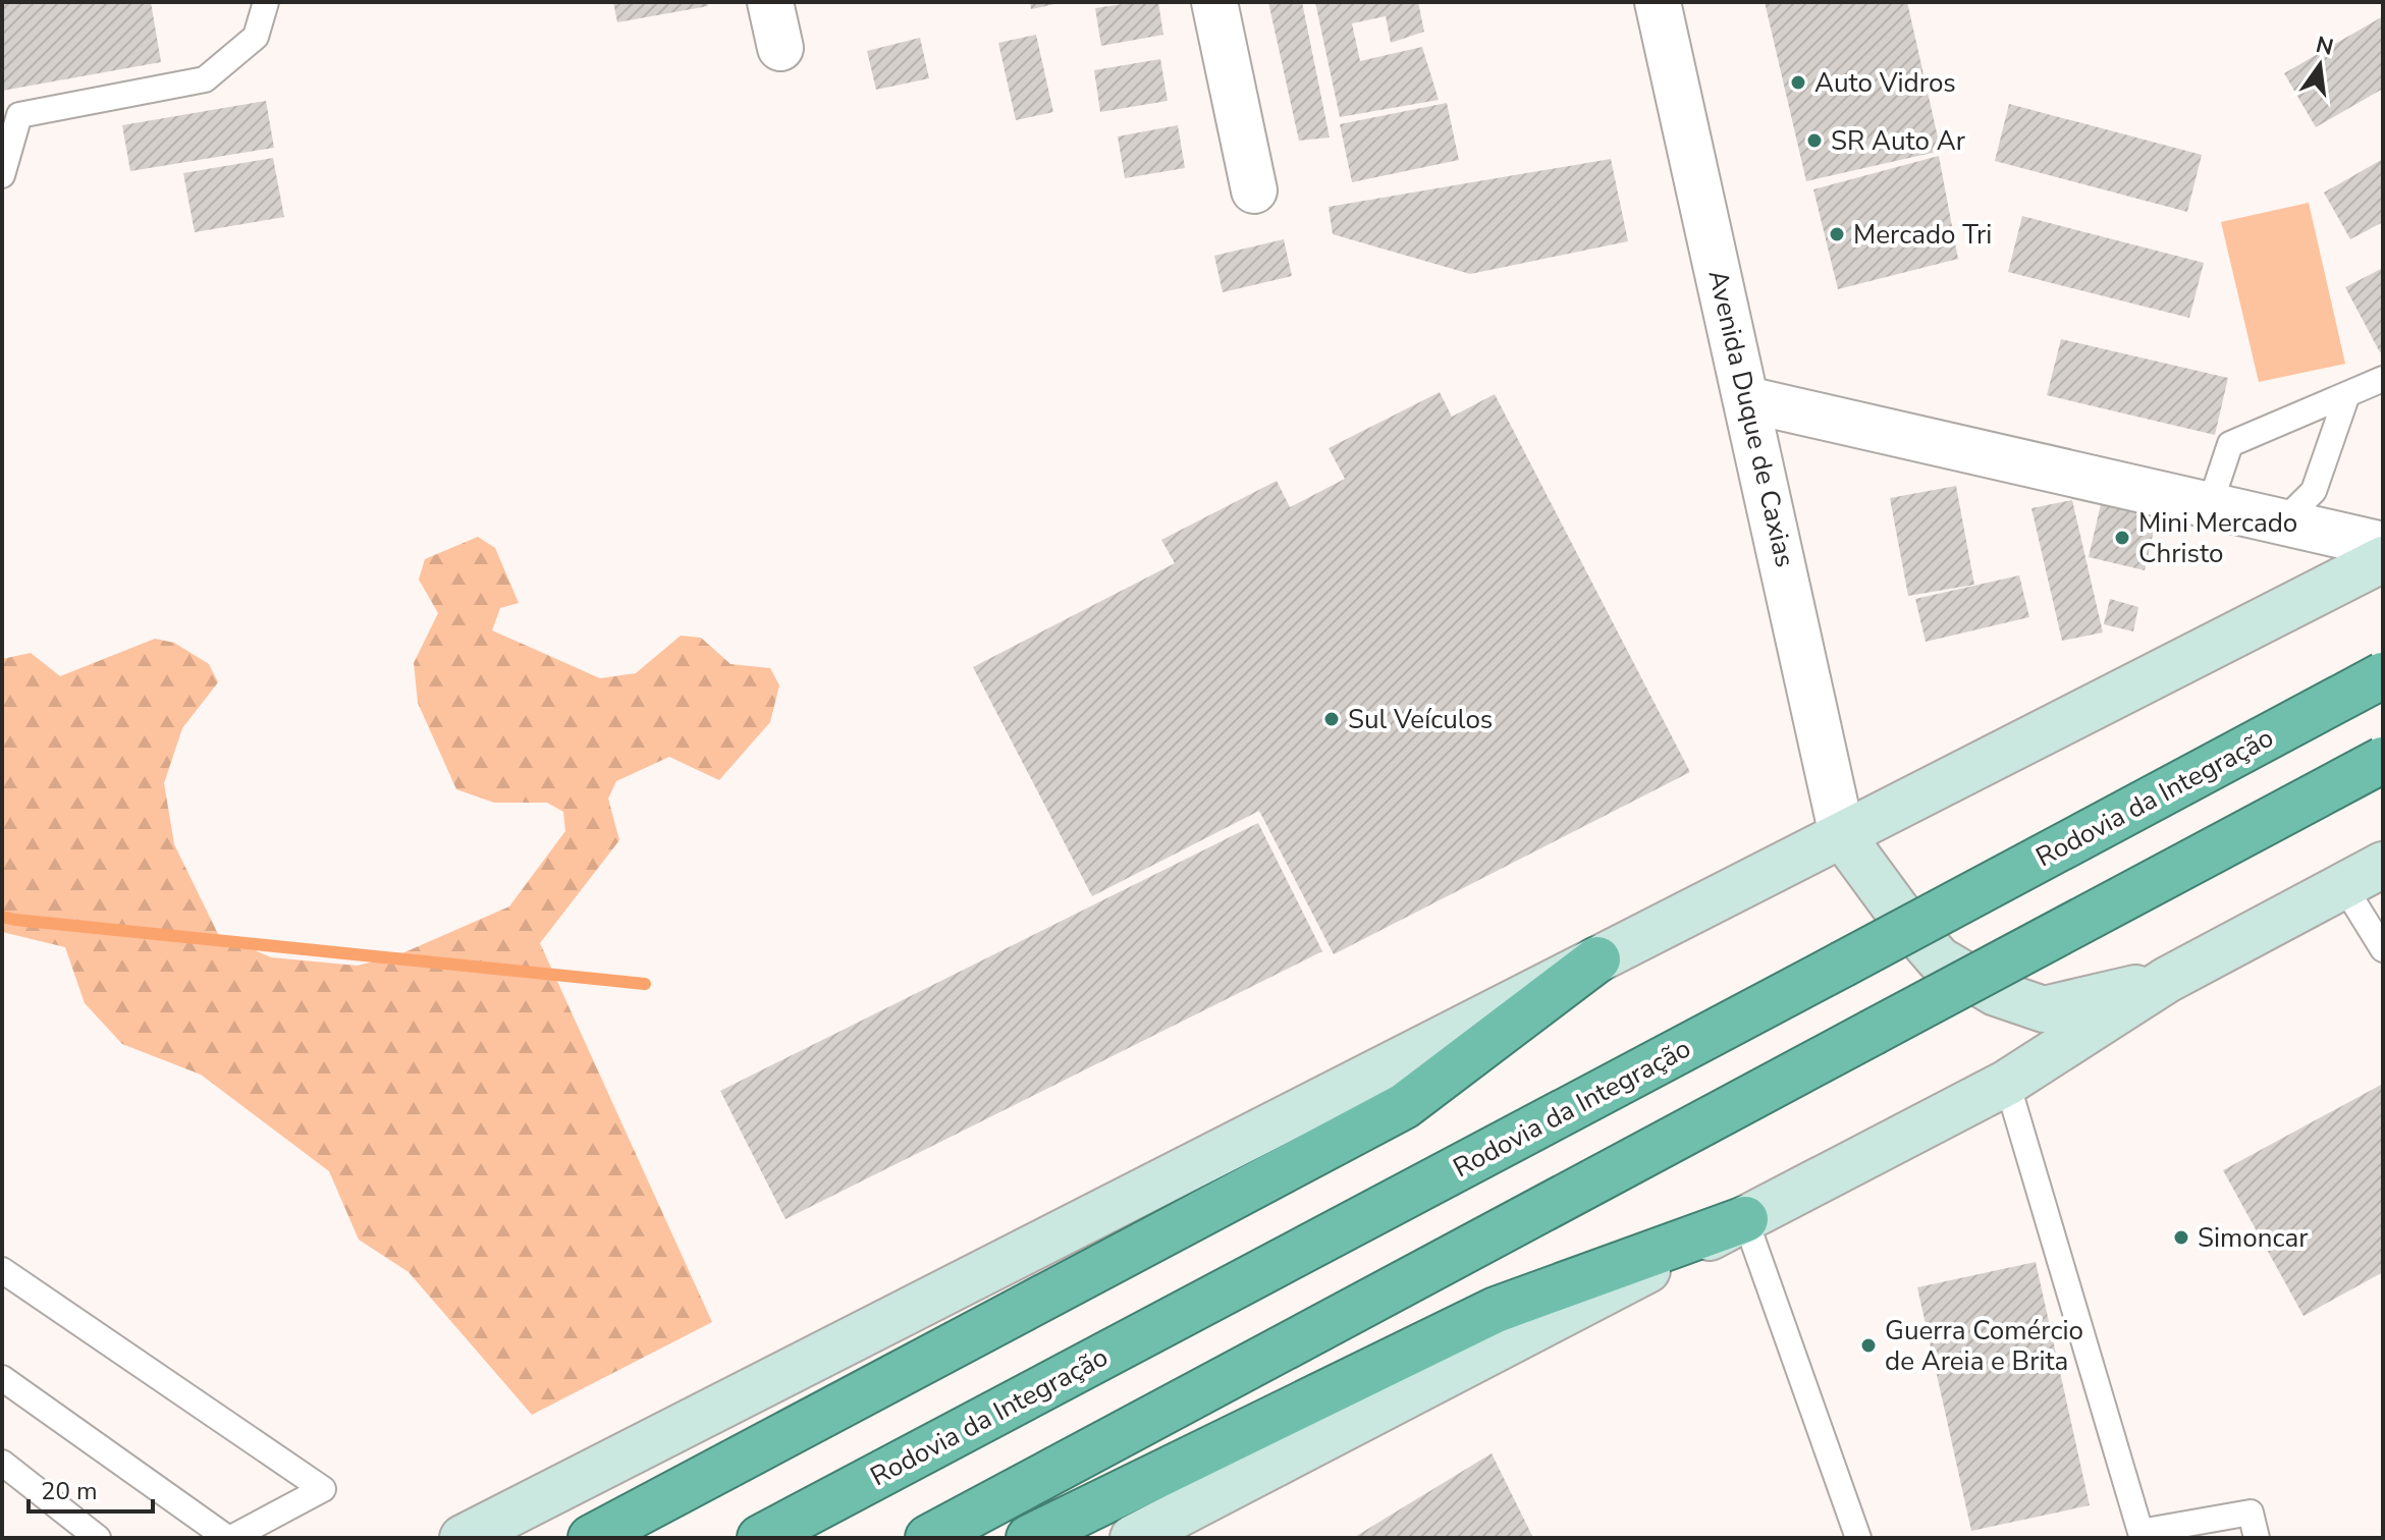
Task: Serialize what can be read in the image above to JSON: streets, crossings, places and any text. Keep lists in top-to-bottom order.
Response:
{
  "streets": {
    "highway": ["Rodovia da Integração"],
    "street": ["Avenida Duque de Caxias"]
  },
  "places": [
    "Auto Vidros",
    "SR Auto Ar",
    "Mercado Tri",
    "Mini Mercado Christo",
    "Sul Veículos",
    "Simoncar",
    "Guerra Comércio de Areia e Brita"
  ],
  "scale_bar": "20 m",
  "north": "top"
}
